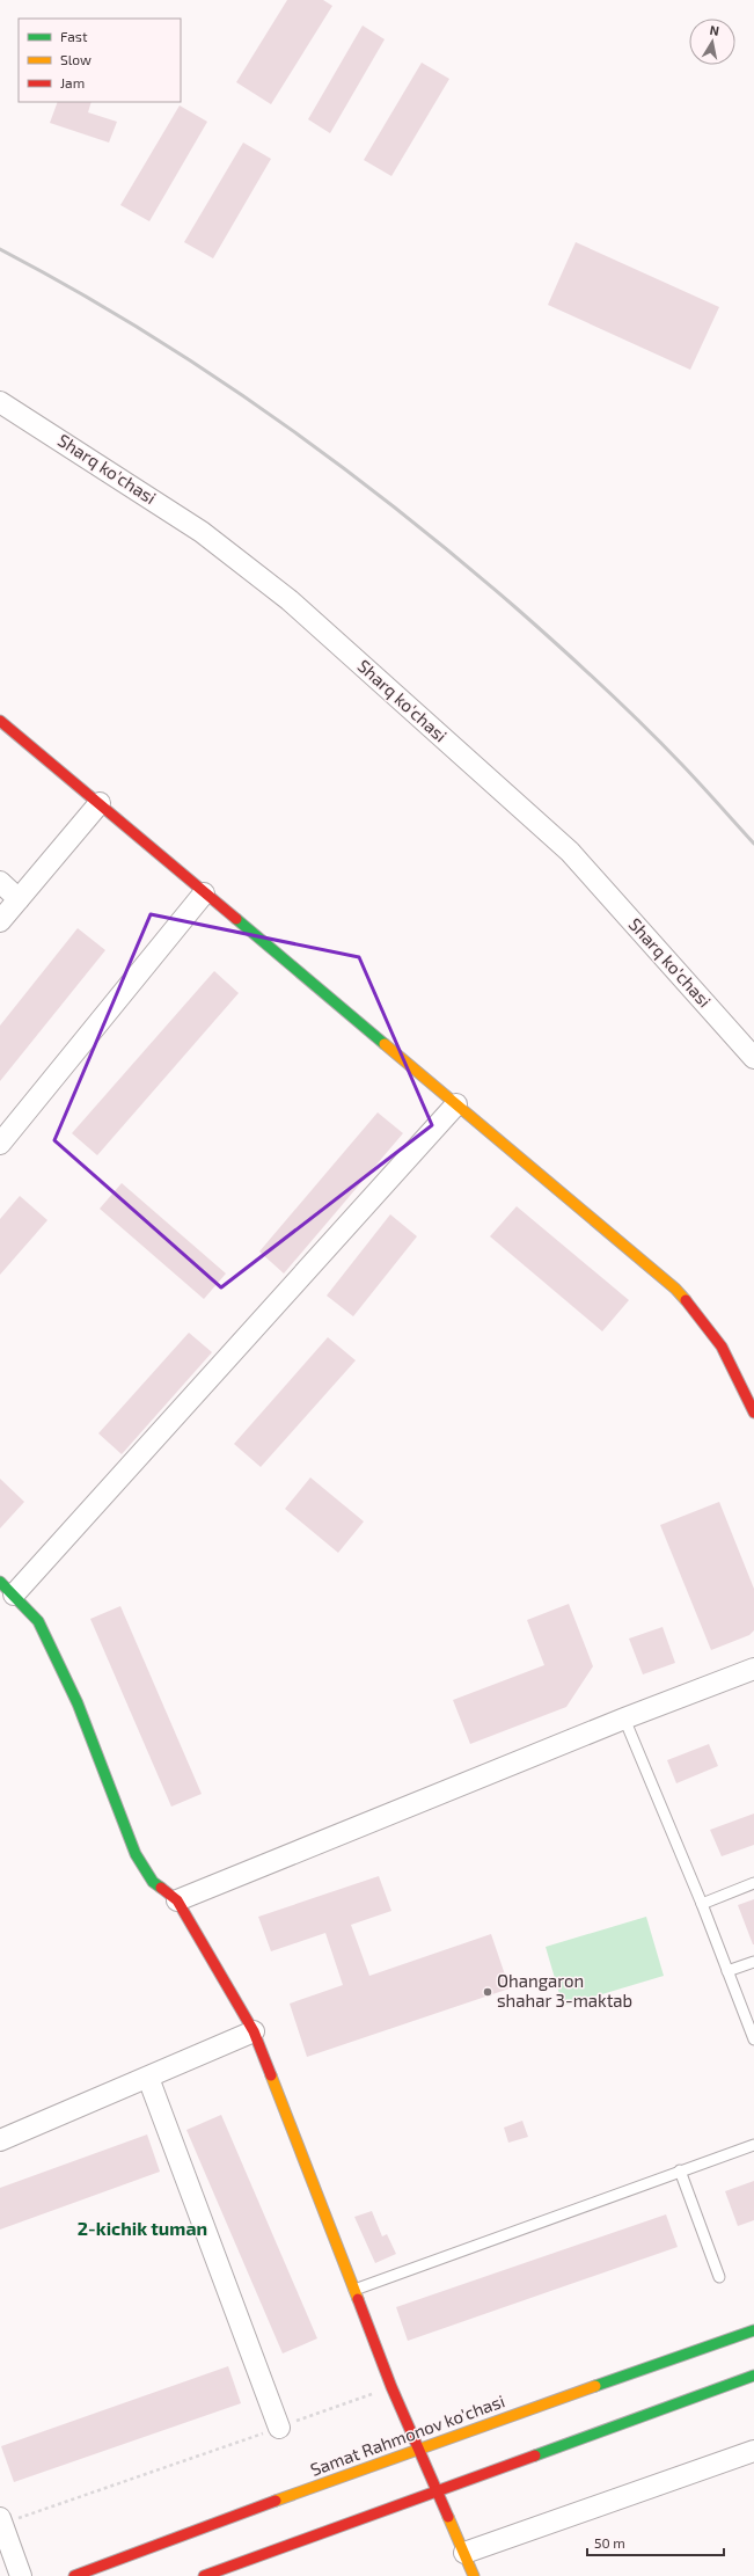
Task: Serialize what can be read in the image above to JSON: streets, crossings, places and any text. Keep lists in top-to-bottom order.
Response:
{
  "streets": {
    "main road": ["Samat Rahmonov ko'chasi"],
    "street": ["Sharq ko'chasi"]
  },
  "districts": ["2-kichik tuman"],
  "places": ["Ohangaron shahar 3-maktab"],
  "legend": ["Fast", "Slow", "Jam"],
  "scale_bar": "50 m",
  "north": "top"
}
